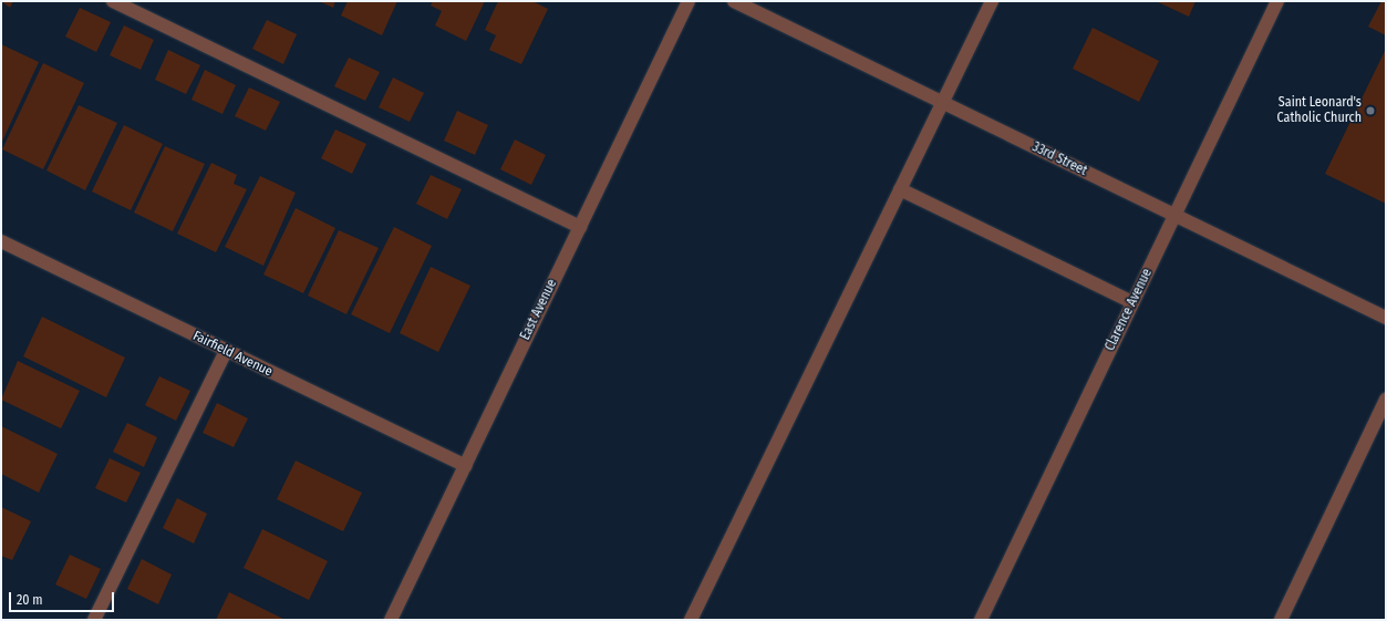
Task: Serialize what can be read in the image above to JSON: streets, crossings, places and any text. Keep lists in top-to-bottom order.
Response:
{
  "streets": {
    "street": [
      "33rd Street",
      "East Avenue",
      "Clarence Avenue",
      "Fairfield Avenue"
    ]
  },
  "crossings": [
    ["33rd Street", "Clarence Avenue"],
    ["East Avenue", "Fairfield Avenue"]
  ],
  "places": ["Saint Leonard's Catholic Church"],
  "scale_bar": "20 m"
}
